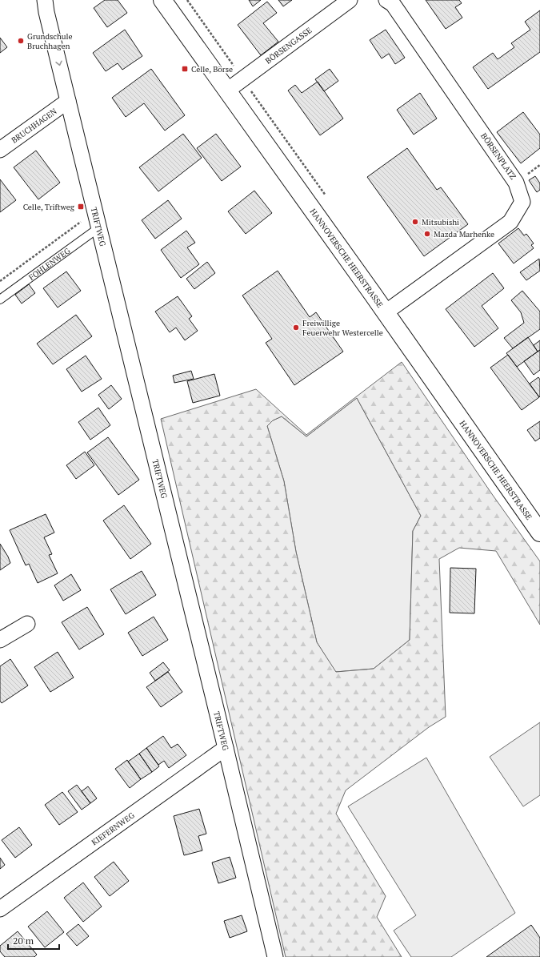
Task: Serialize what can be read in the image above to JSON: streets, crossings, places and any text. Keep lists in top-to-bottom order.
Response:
{
  "streets": {
    "main road": ["HANNOVERSCHE HEERSTRASSE"],
    "street": [
      "BÖRSENGASSE",
      "BRUCHHAGEN",
      "BÖRSENPLATZ",
      "TRIFTWEG",
      "KIEFERNWEG"
    ],
    "lane": ["FOHLENWEG"]
  },
  "crossings": [
    ["BÖRSENGASSE", "HANNOVERSCHE HEERSTRASSE"],
    ["BRUCHHAGEN", "TRIFTWEG"],
    ["BÖRSENPLATZ", "HANNOVERSCHE HEERSTRASSE"],
    ["TRIFTWEG", "FOHLENWEG"],
    ["TRIFTWEG", "KIEFERNWEG"]
  ],
  "places": {
    "other": [
      "Grundschule Bruchhagen",
      "Mitsubishi",
      "Mazda Marhenke",
      "Freiwillige Feuerwehr Westercelle"
    ],
    "transit": ["Celle, Börse", "Celle, Triftweg"]
  },
  "scale_bar": "20 m"
}
